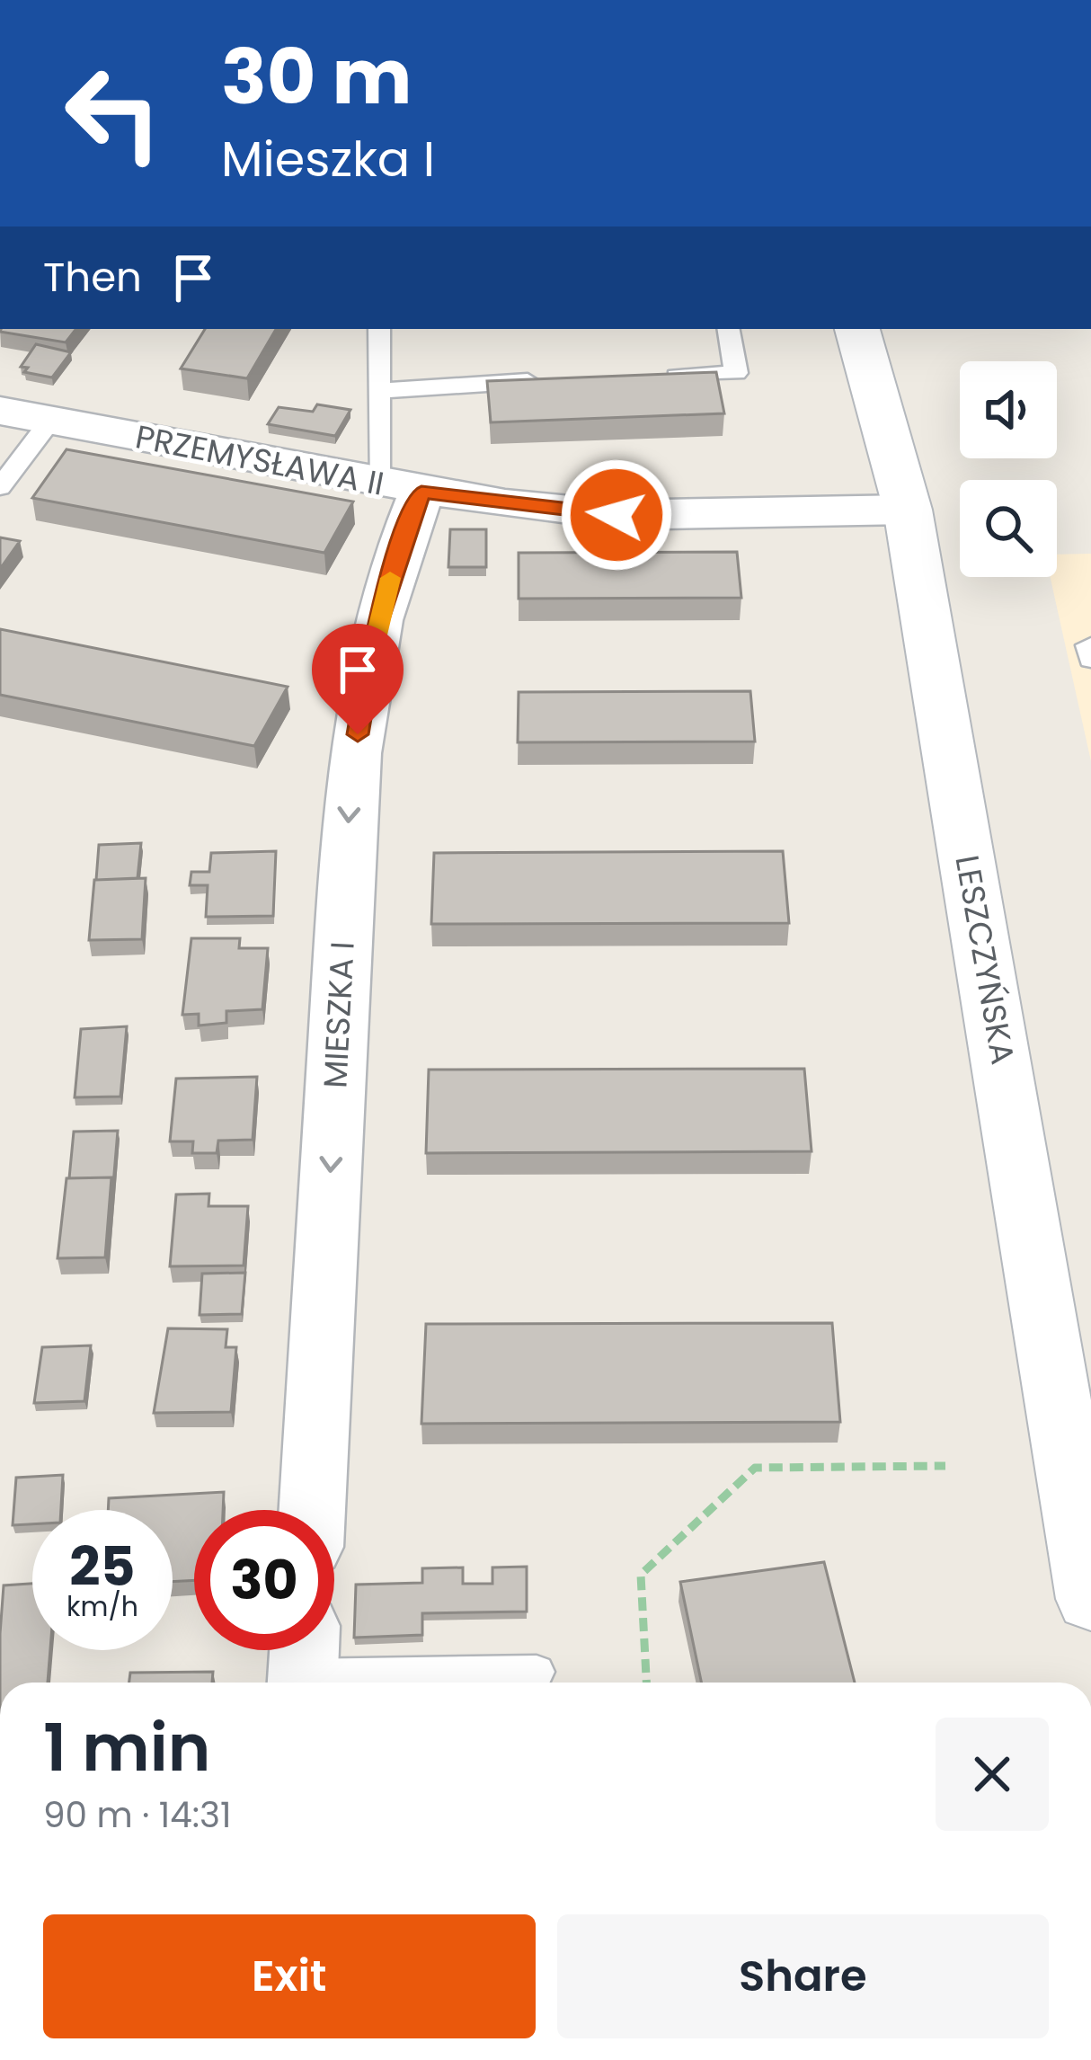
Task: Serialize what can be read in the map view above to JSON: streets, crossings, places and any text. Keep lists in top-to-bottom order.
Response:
{
  "streets": {
    "street": ["PRZEMYSŁAWA II", "LESZCZYŃSKA", "MIESZKA I"]
  },
  "crossings": [
    ["PRZEMYSŁAWA II", "LESZCZYŃSKA"],
    ["PRZEMYSŁAWA II", "MIESZKA I"]
  ],
  "one_way": ["MIESZKA I"],
  "page": {
    "turn": ["30 m", "Mieszka I"],
    "then": "Then",
    "speed": "25 km/h",
    "limit": "30",
    "heading": ["1 min", "90 m · 14:31"],
    "buttons": ["Exit", "Share"]
  }
}
